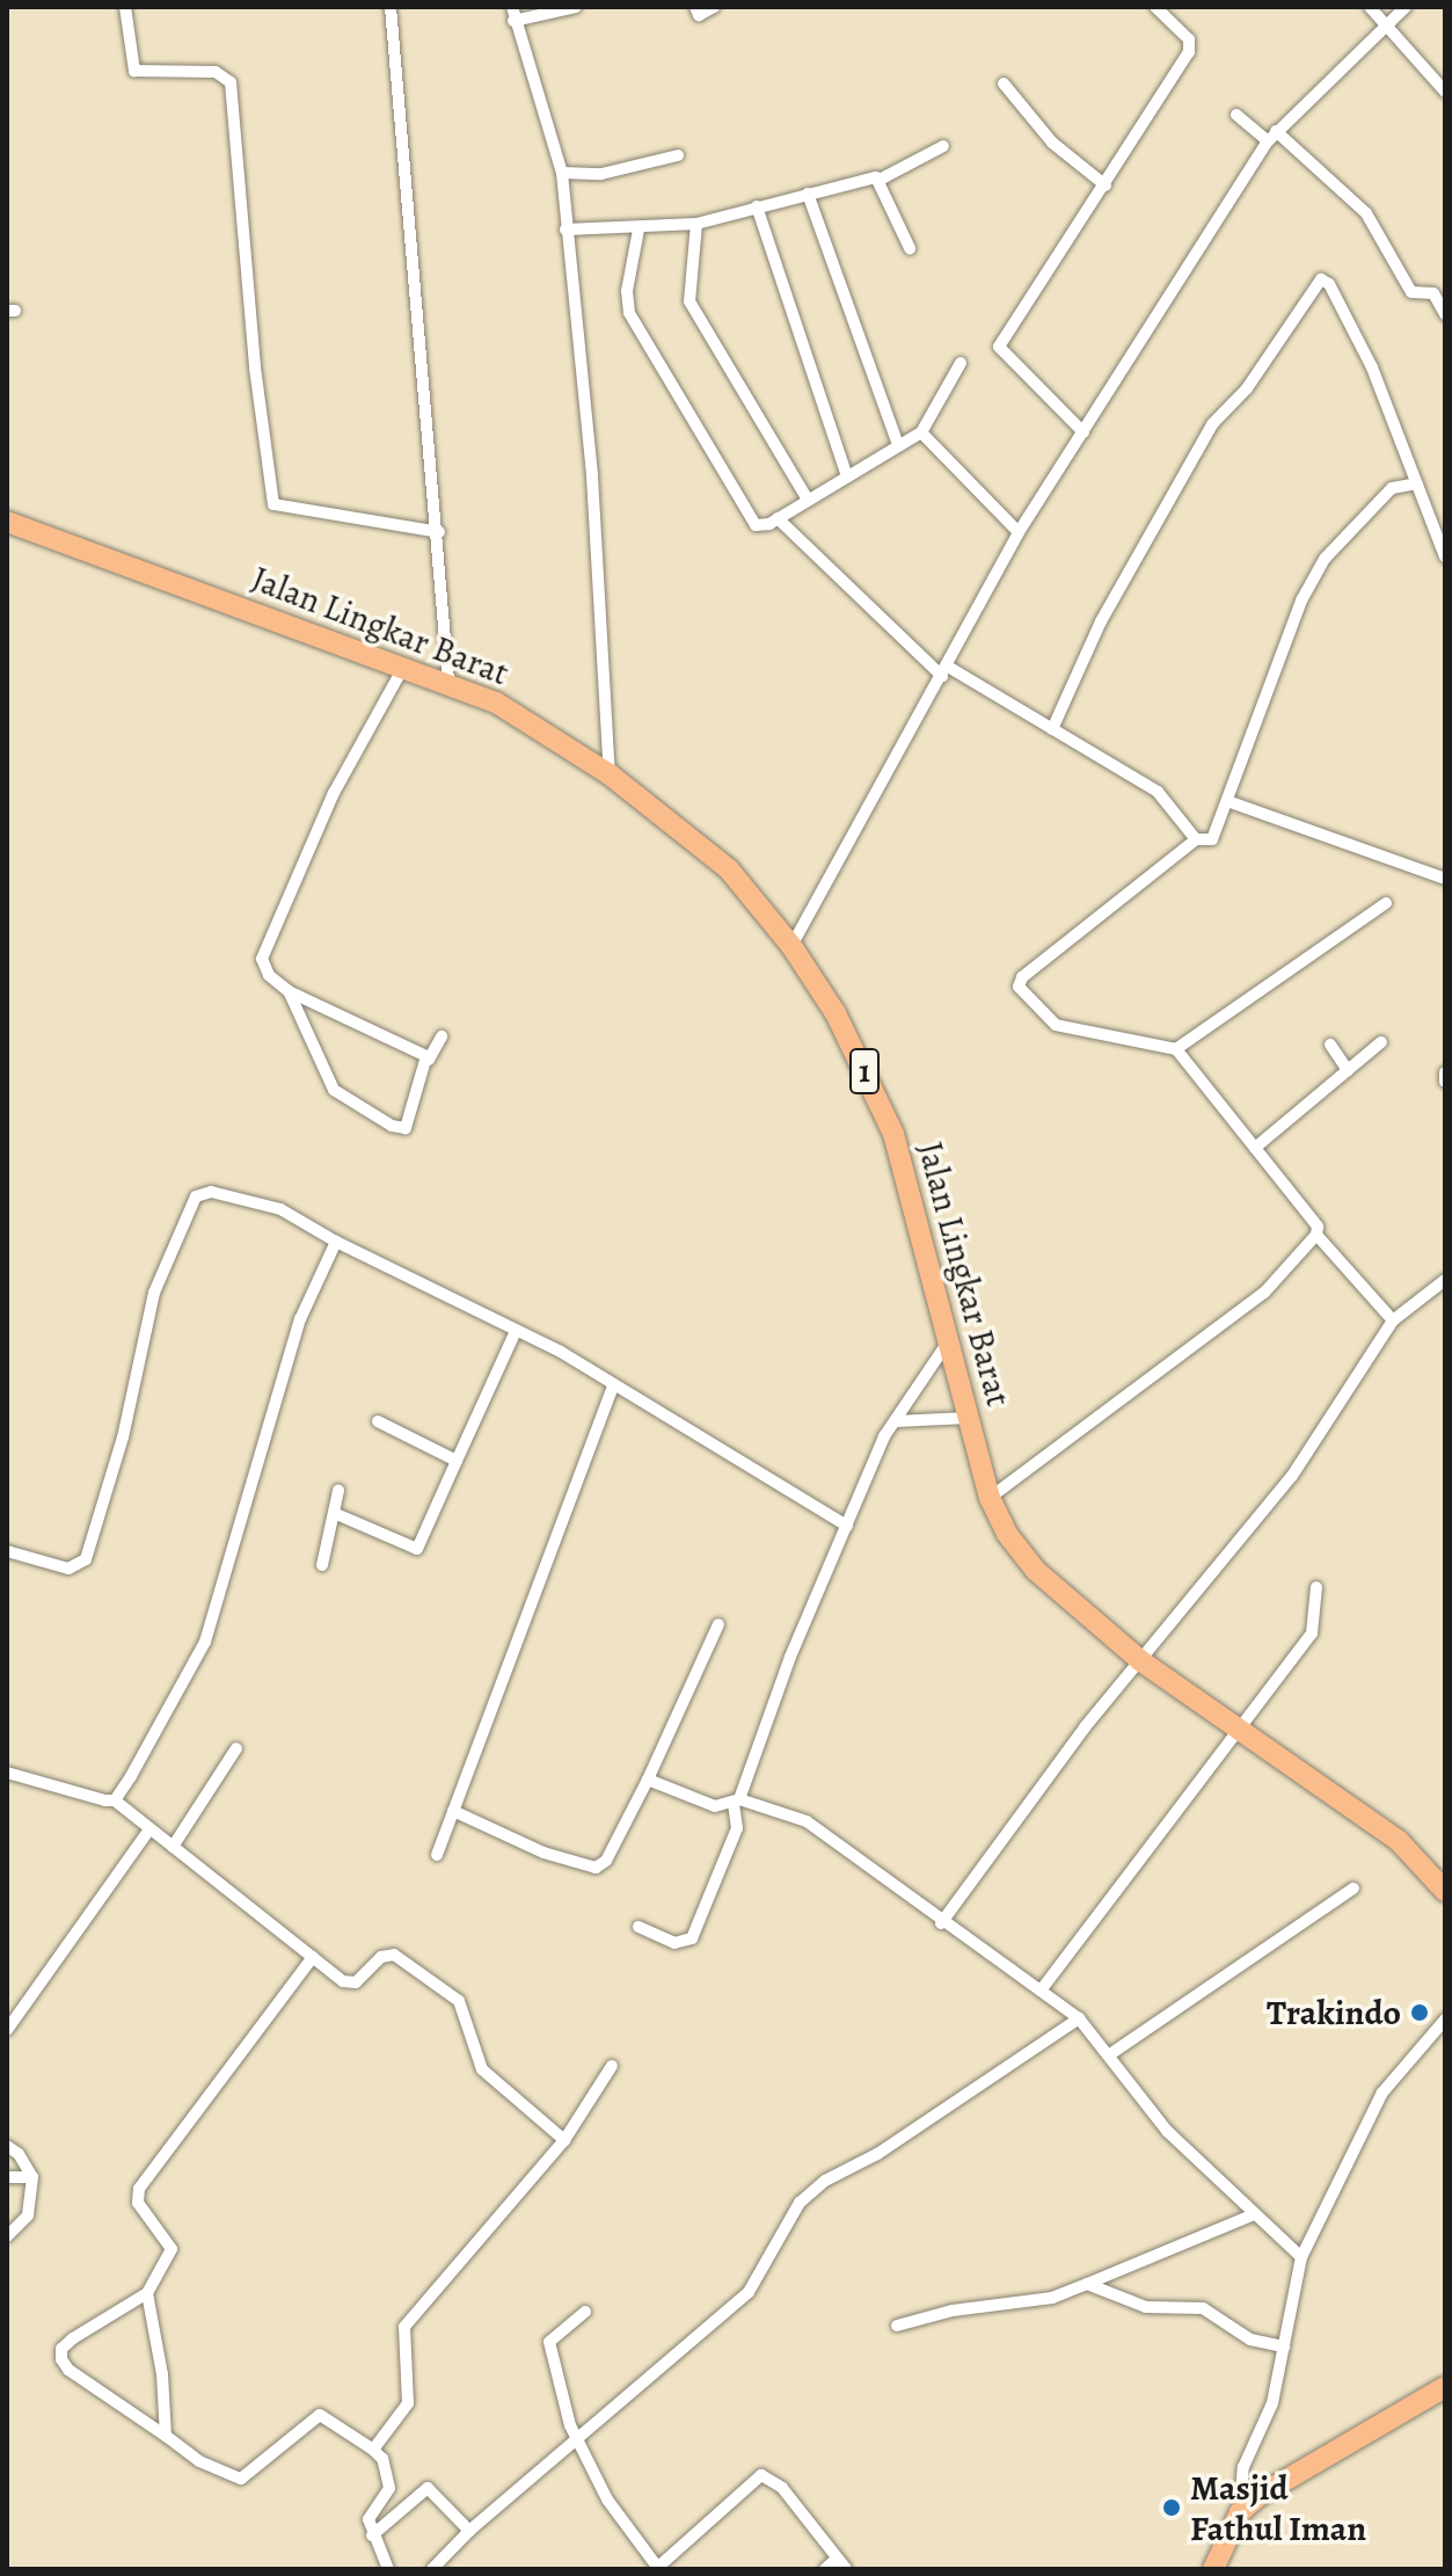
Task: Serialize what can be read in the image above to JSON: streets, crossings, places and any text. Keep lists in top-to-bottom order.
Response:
{
  "streets": {
    "highway": ["Jalan Lingkar Barat", "1"]
  },
  "places": ["Trakindo", "Masjid Fathul Iman"]
}
